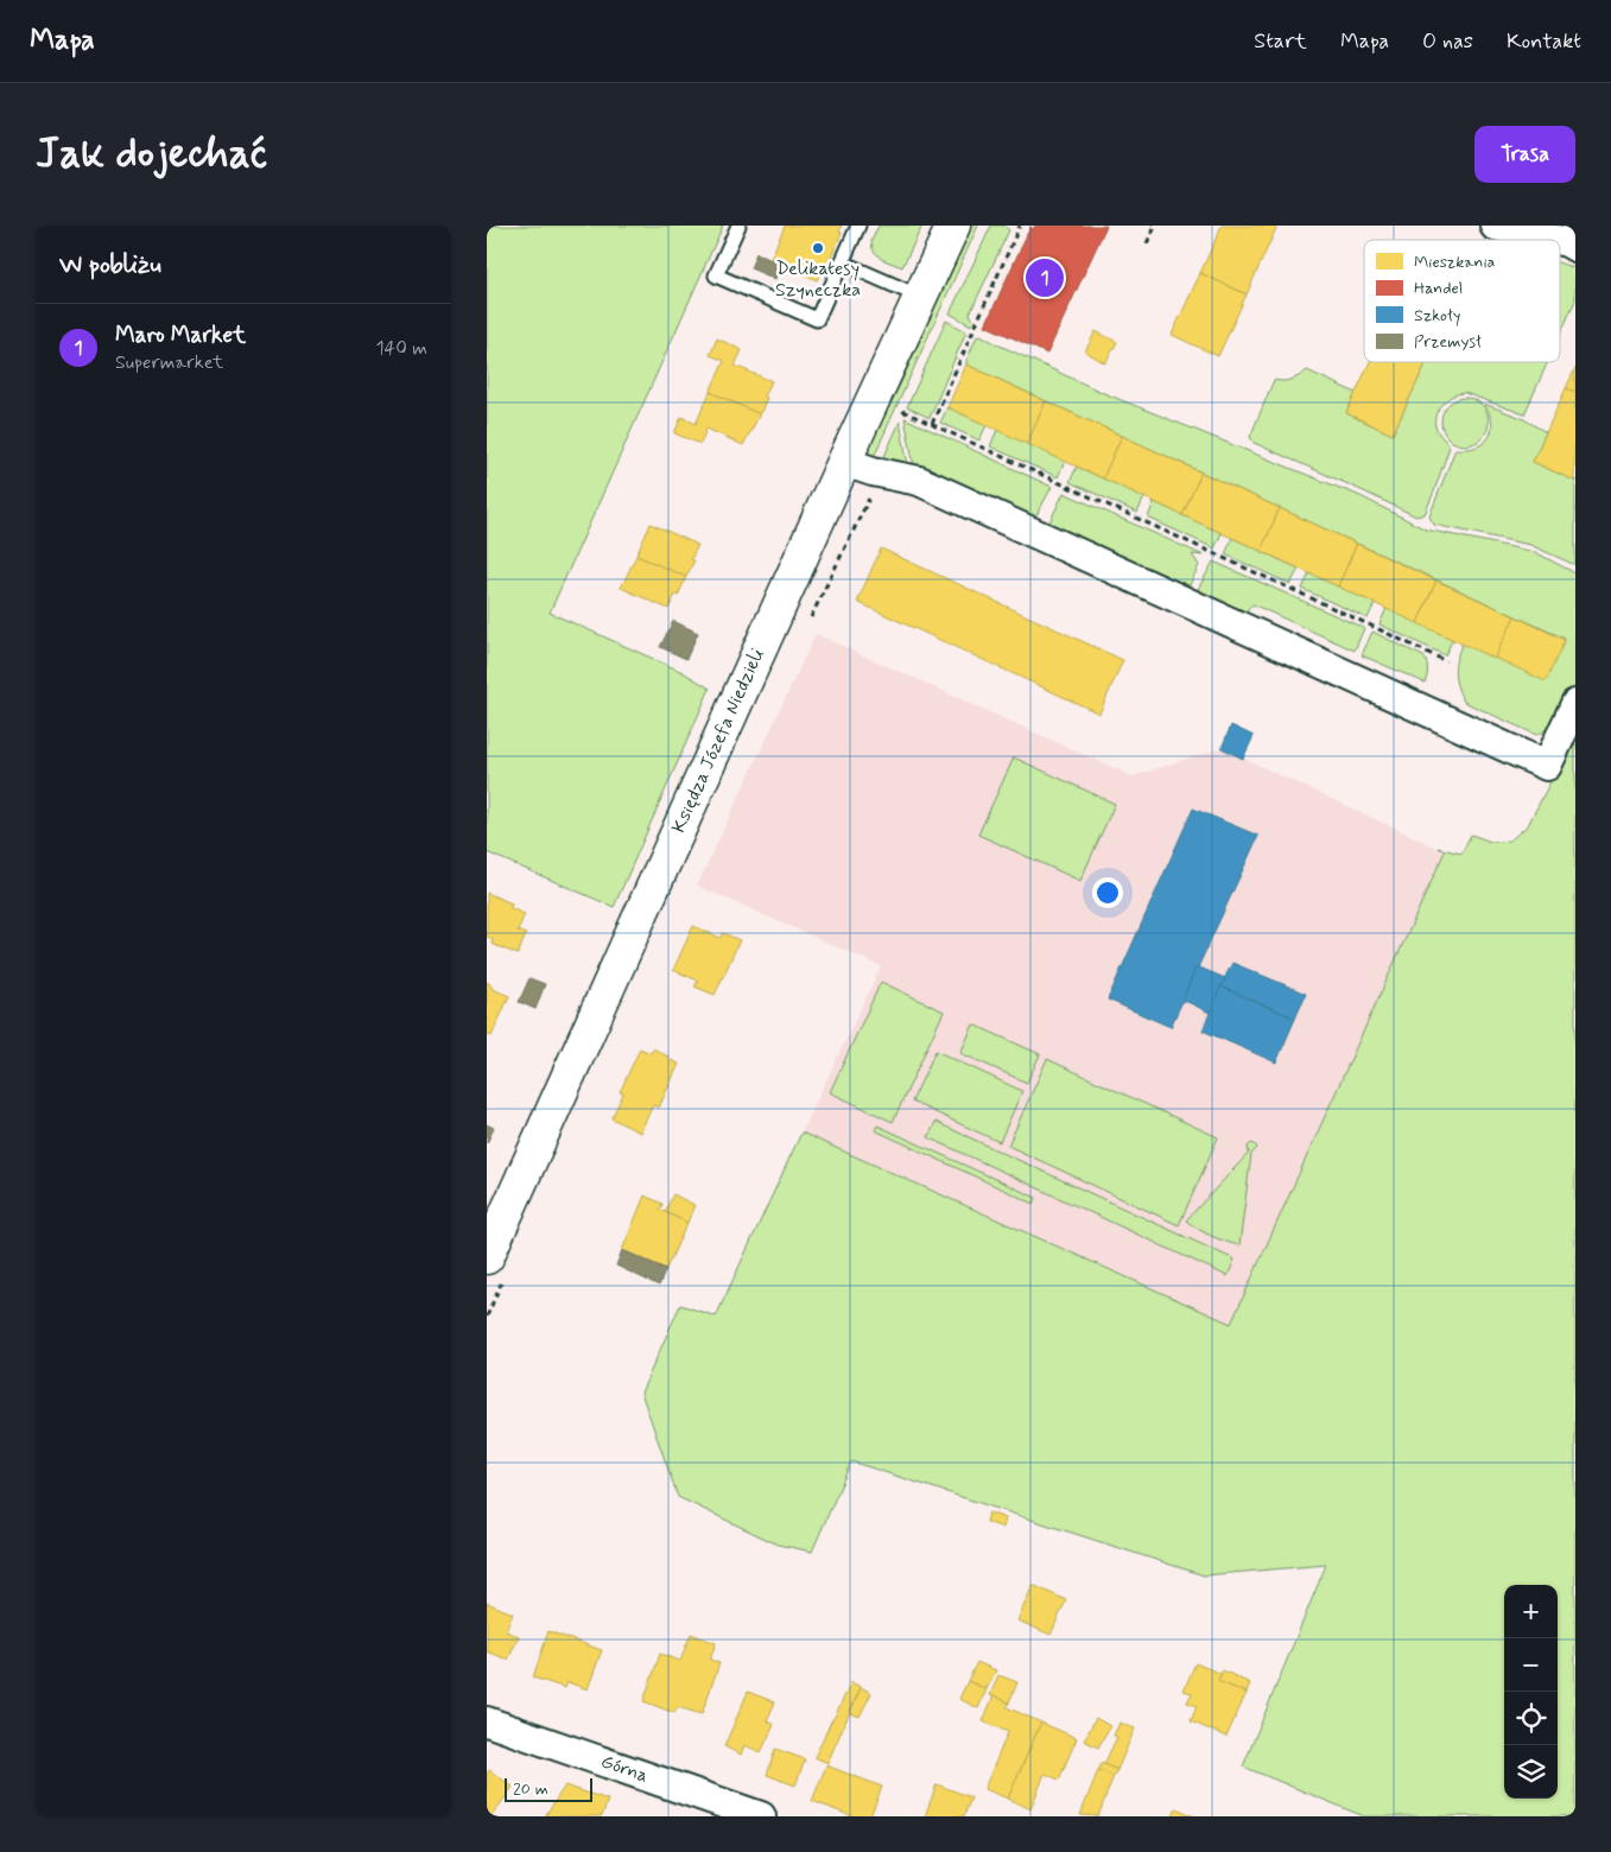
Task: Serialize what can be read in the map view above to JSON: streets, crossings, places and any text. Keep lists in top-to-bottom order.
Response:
{
  "streets": {
    "street": ["Księdza Józefa Niedzieli", "Górna"]
  },
  "places": ["Delikatesy Szyneczka"],
  "legend": [
    "Mieszkania",
    "Handel",
    "Szkoły",
    "Przemysł"
  ],
  "scale_bar": "20 m",
  "page": {
    "header": "Mapa",
    "nav": [
      "Start",
      "Mapa",
      "O nas",
      "Kontakt"
    ],
    "buttons": "Trasa",
    "title": "Jak dojechać",
    "heading": "W pobliżu",
    "pins": "1",
    "list": [
      {
        "mark": "1",
        "name": "Maro Market",
        "note": "Supermarket",
        "value": "140 m"
      }
    ],
    "map_buttons": ["+", "−"],
    "scale": "20 m"
  }
}
